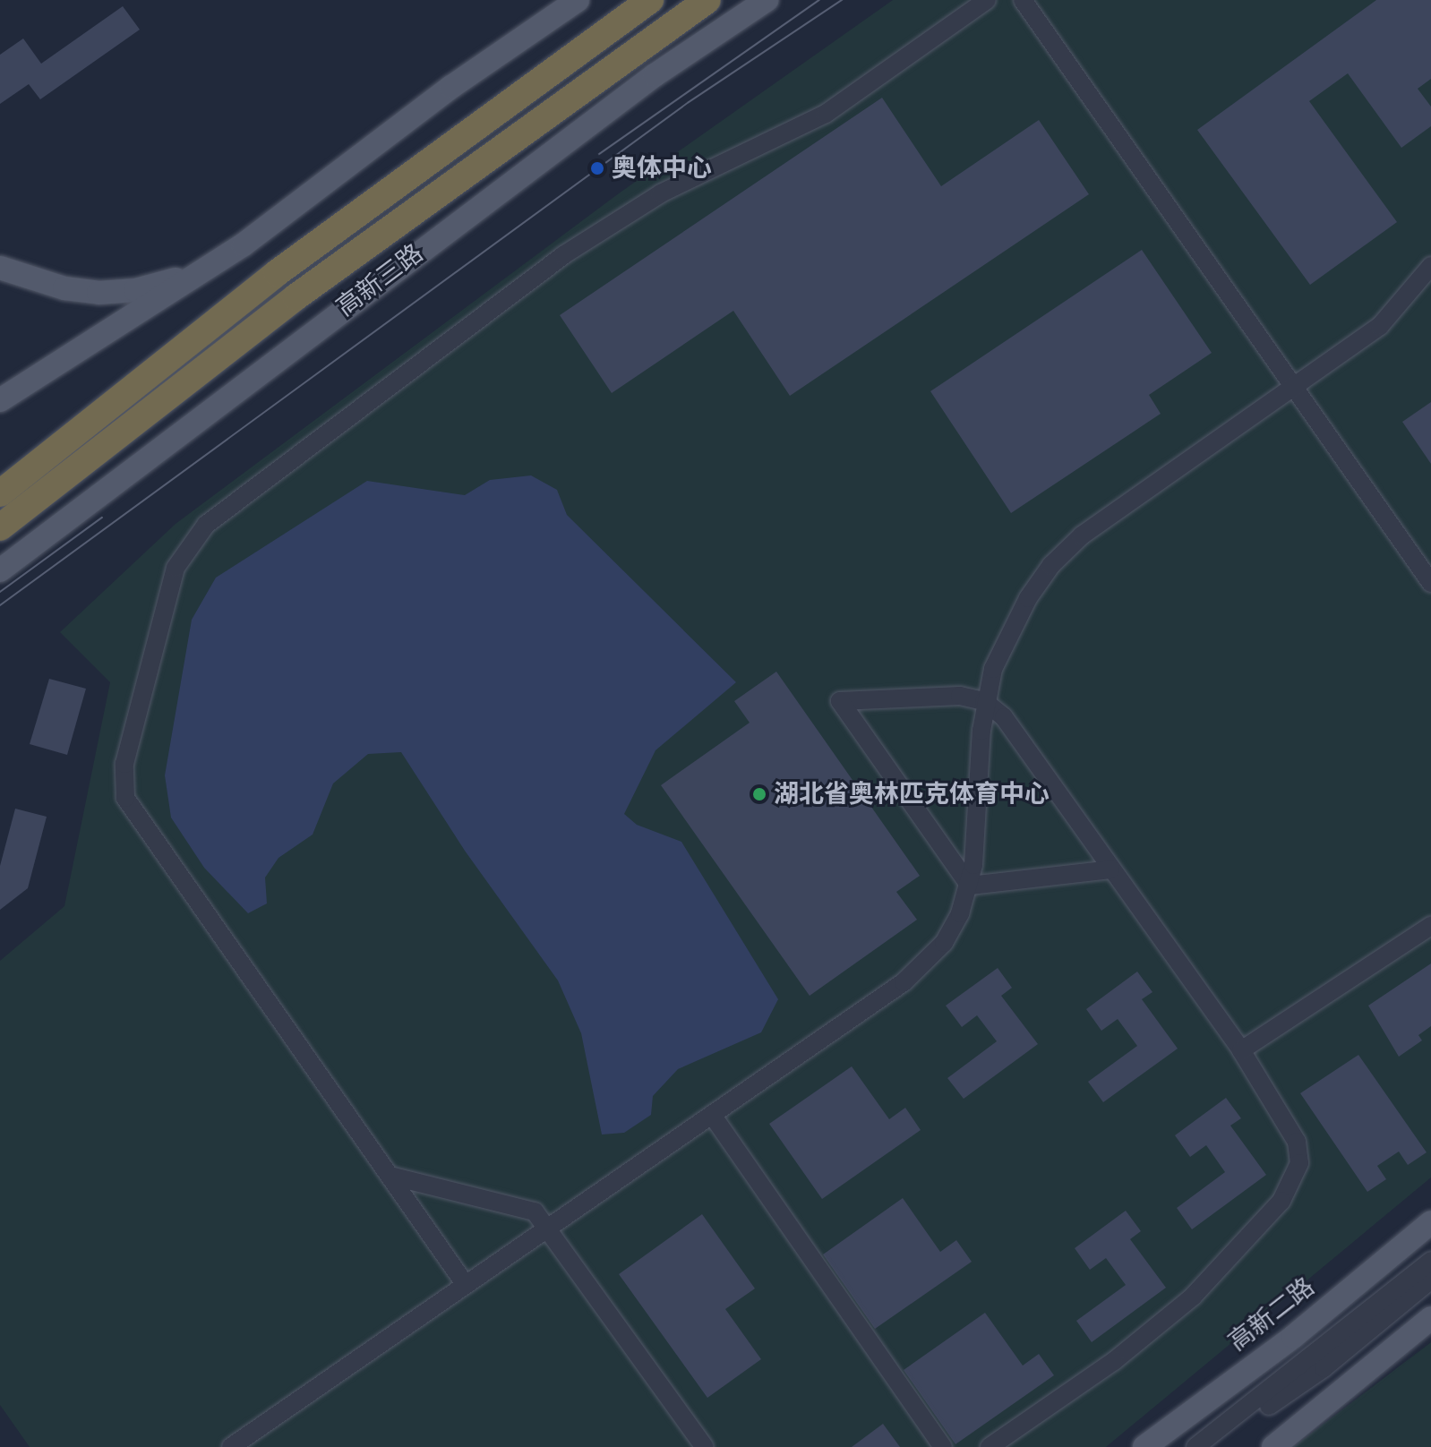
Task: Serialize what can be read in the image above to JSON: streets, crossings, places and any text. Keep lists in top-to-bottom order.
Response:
{
  "streets": {
    "highway": ["高新三路"],
    "main road": ["高新二路"]
  },
  "places": ["奥体中心", "湖北省奥林匹克体育中心"]
}
